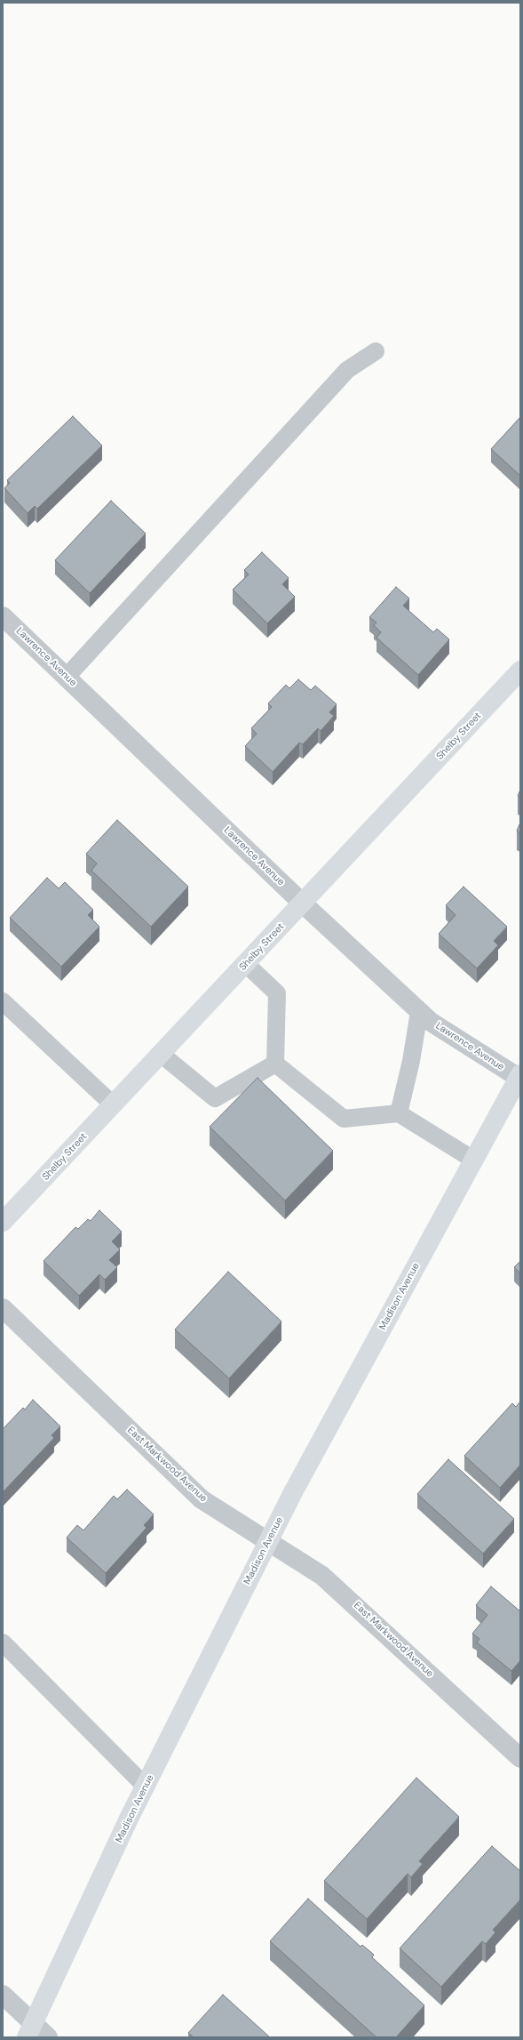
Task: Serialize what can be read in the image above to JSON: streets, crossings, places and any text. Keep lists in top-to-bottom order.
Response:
{
  "streets": {
    "main road": ["Shelby Street", "Madison Avenue"],
    "street": ["Lawrence Avenue", "East Markwood Avenue"]
  },
  "crossings": [
    ["Lawrence Avenue", "Shelby Street"],
    ["Lawrence Avenue", "Madison Avenue"],
    ["Madison Avenue", "East Markwood Avenue"]
  ]
}
